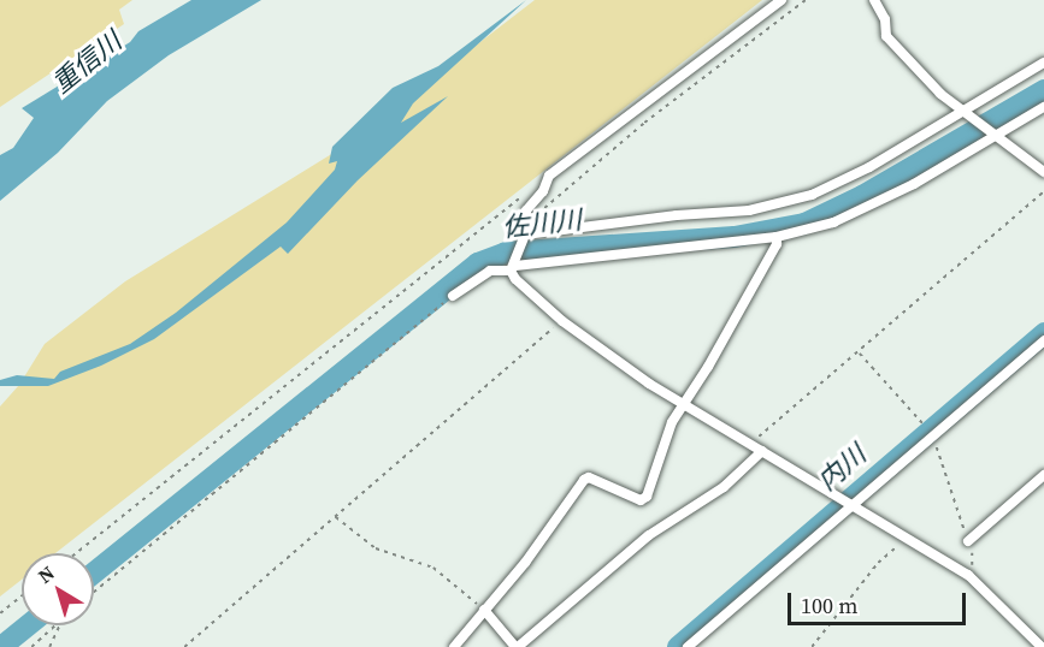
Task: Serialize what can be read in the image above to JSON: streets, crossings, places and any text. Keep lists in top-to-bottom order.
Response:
{
  "water": ["重信川", "佐川川", "内川"],
  "scale_bar": "100 m",
  "north": "top left"
}
